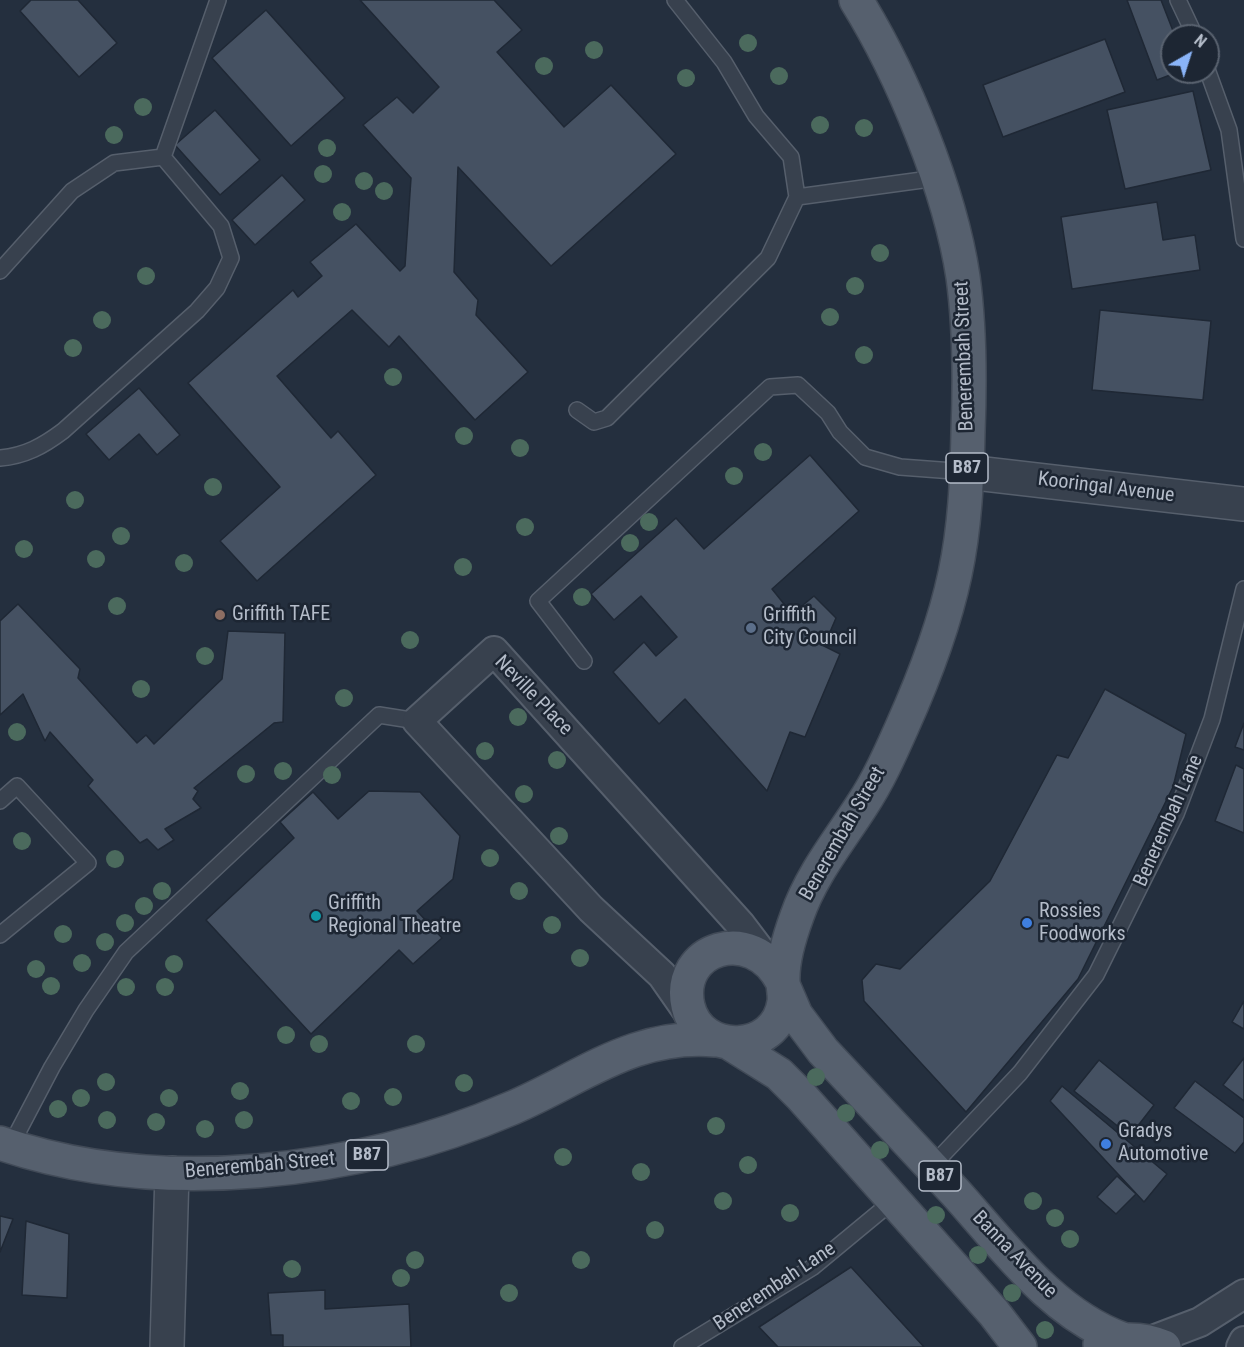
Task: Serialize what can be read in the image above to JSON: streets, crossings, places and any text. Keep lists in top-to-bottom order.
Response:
{
  "streets": {
    "main road": ["Benerembah Street", "B87", "Banna Avenue"],
    "street": ["Kooringal Avenue", "Neville Place"],
    "lane": ["Benerembah Lane"]
  },
  "crossings": [
    ["Benerembah Street", "B87"],
    ["Benerembah Street", "Kooringal Avenue"],
    ["Benerembah Street", "Neville Place"],
    ["Benerembah Street", "Banna Avenue"],
    ["B87", "Neville Place"],
    ["B87", "Benerembah Lane"],
    ["B87", "Banna Avenue"],
    ["Neville Place", "Banna Avenue"],
    ["Benerembah Lane", "Banna Avenue"]
  ],
  "places": [
    "Griffith TAFE",
    "Griffith City Council",
    "Griffith Regional Theatre",
    "Rossies Foodworks",
    "Gradys Automotive"
  ],
  "north": "top right"
}
